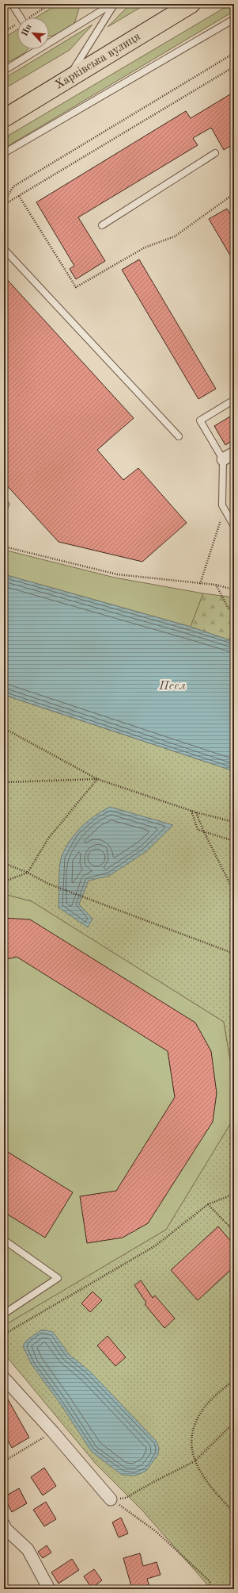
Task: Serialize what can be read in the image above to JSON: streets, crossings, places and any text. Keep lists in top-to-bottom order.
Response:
{
  "streets": {
    "main road": ["Харківська вулиця"]
  },
  "water": ["Псел"],
  "north": "top left"
}
